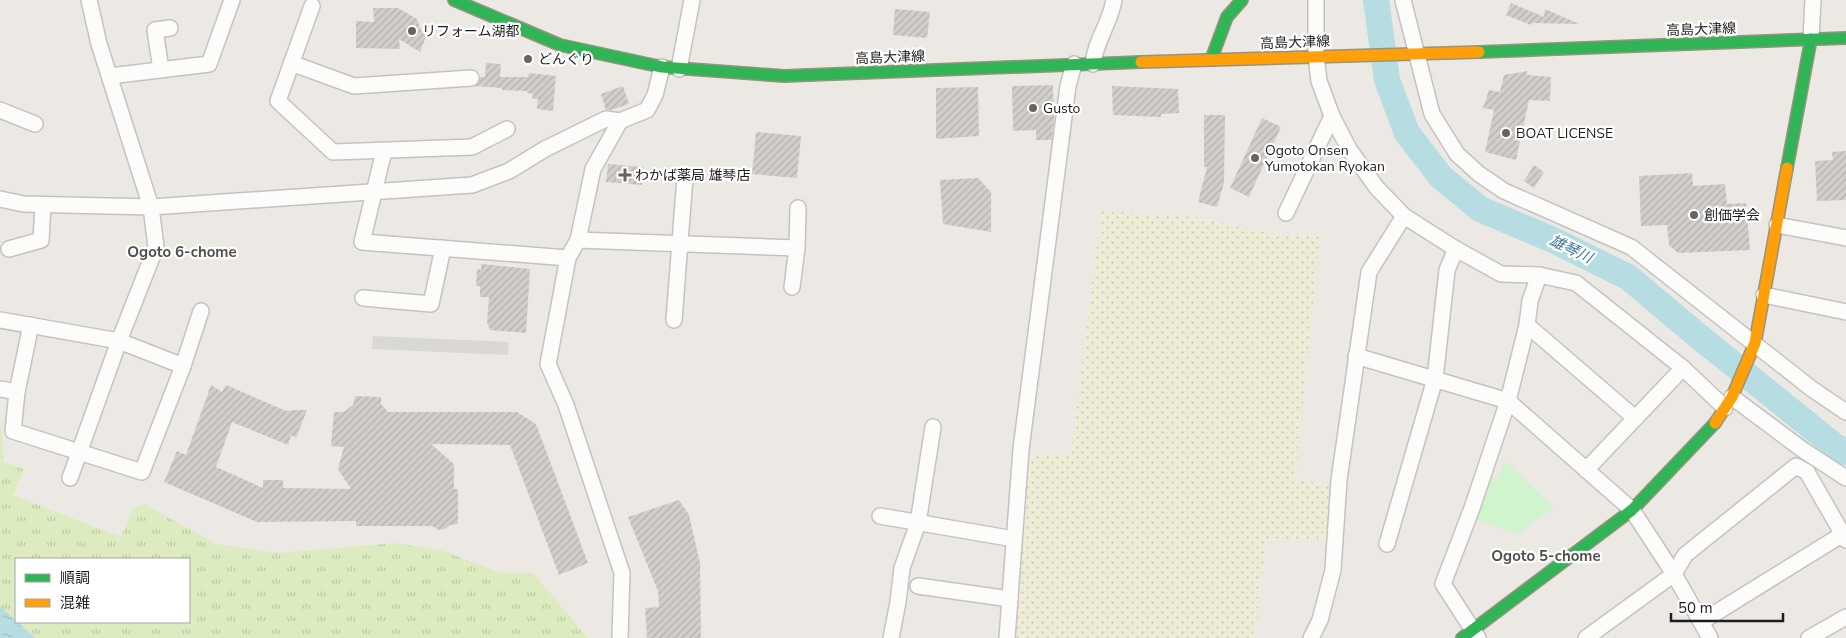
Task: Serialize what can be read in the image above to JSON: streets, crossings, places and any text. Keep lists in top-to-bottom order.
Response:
{
  "streets": {
    "main road": ["高島大津線"]
  },
  "districts": ["Ogoto 6-chome", "Ogoto 5-chome"],
  "water": ["雄琴川"],
  "places": {
    "other": [
      "リフォーム湖都",
      "どんぐり",
      "Gusto",
      "BOAT LICENSE",
      "Ogoto Onsen Yumotokan Ryokan",
      "創価学会"
    ],
    "health": ["わかば薬局 雄琴店"]
  },
  "legend": ["順調", "混雑"],
  "scale_bar": "50 m"
}
